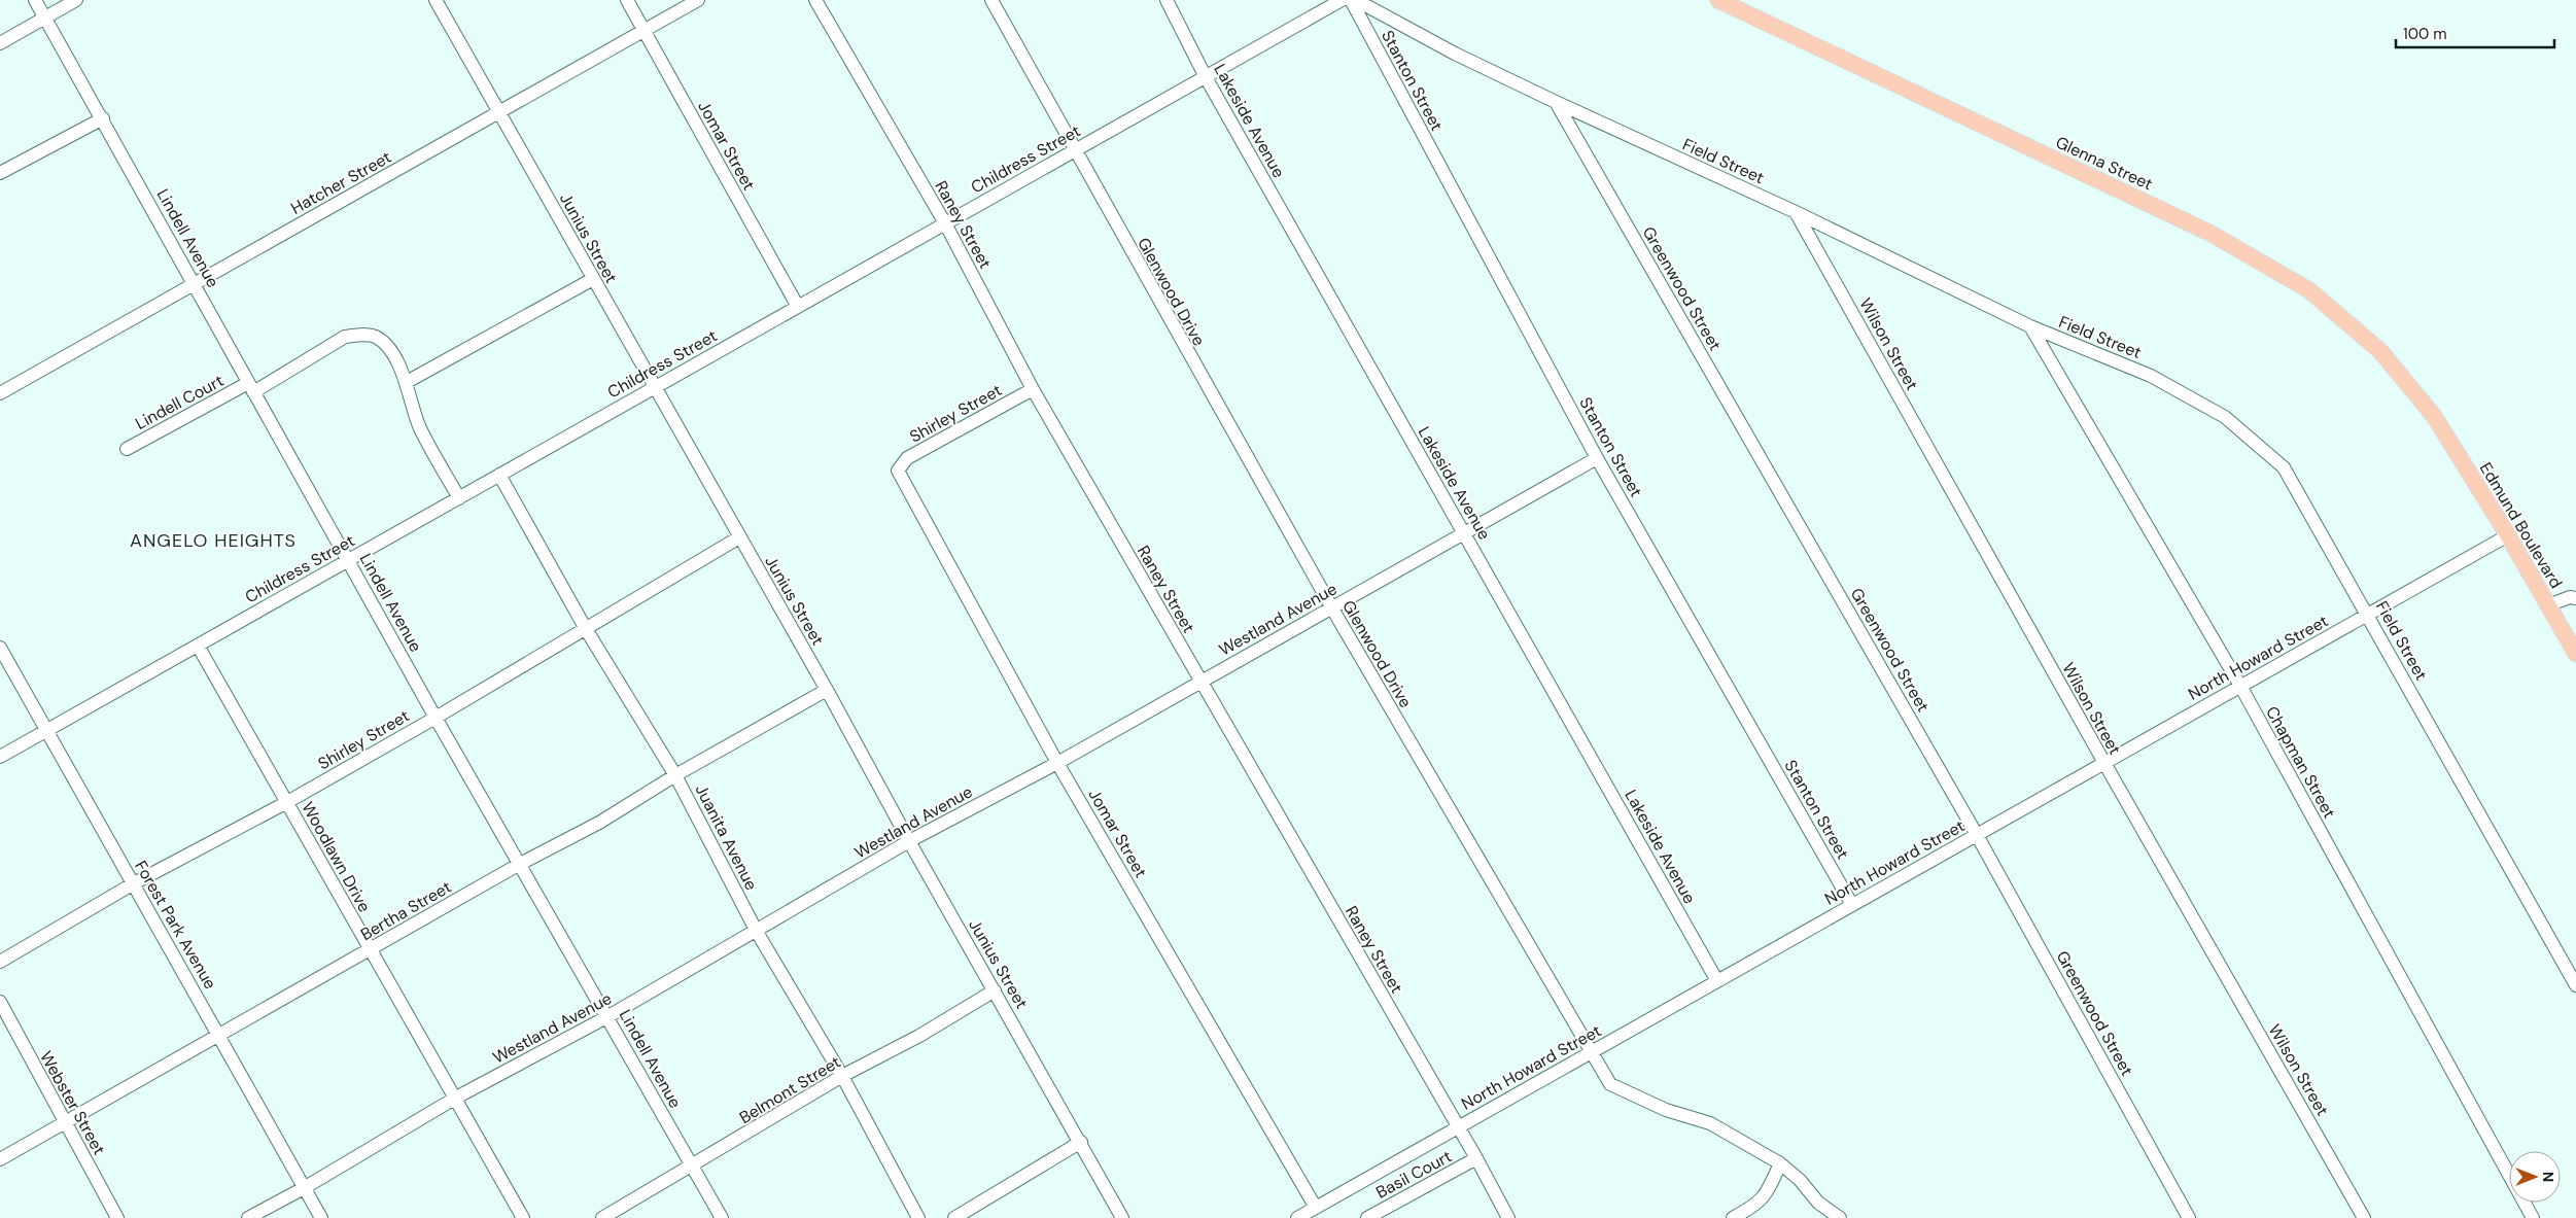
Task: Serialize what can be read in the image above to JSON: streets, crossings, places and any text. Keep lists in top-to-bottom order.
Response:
{
  "streets": {
    "main road": ["Glenna Street", "Edmund Boulevard"],
    "street": [
      "Stanton Street",
      "Lakeside Avenue",
      "Jomar Street",
      "Childress Street",
      "Field Street",
      "Hatcher Street",
      "Raney Street",
      "Lindell Avenue",
      "Junius Street",
      "Greenwood Street",
      "Glenwood Drive",
      "Wilson Street",
      "Lindell Court",
      "Shirley Street",
      "Westland Avenue",
      "North Howard Street",
      "Chapman Street",
      "Juanita Avenue",
      "Woodlawn Drive",
      "Bertha Street",
      "Forest Park Avenue",
      "Belmont Street",
      "Webster Street",
      "Basil Court"
    ]
  },
  "crossings": [
    ["Stanton Street", "Westland Avenue"],
    ["Stanton Street", "North Howard Street"],
    ["Lakeside Avenue", "Childress Street"],
    ["Lakeside Avenue", "Westland Avenue"],
    ["Lakeside Avenue", "North Howard Street"],
    ["Jomar Street", "Childress Street"],
    ["Jomar Street", "Hatcher Street"],
    ["Jomar Street", "Shirley Street"],
    ["Jomar Street", "Westland Avenue"],
    ["Jomar Street", "North Howard Street"],
    ["Childress Street", "Raney Street"],
    ["Childress Street", "Lindell Avenue"],
    ["Childress Street", "Junius Street"],
    ["Childress Street", "Glenwood Drive"],
    ["Childress Street", "Lindell Court"],
    ["Childress Street", "Juanita Avenue"],
    ["Childress Street", "Woodlawn Drive"],
    ["Childress Street", "Forest Park Avenue"],
    ["Field Street", "Greenwood Street"],
    ["Field Street", "Wilson Street"],
    ["Field Street", "North Howard Street"],
    ["Field Street", "Chapman Street"],
    ["Glenna Street", "Edmund Boulevard"],
    ["Hatcher Street", "Lindell Avenue"],
    ["Hatcher Street", "Junius Street"],
    ["Raney Street", "Shirley Street"],
    ["Raney Street", "Westland Avenue"],
    ["Raney Street", "North Howard Street"],
    ["Raney Street", "Basil Court"],
    ["Lindell Avenue", "Lindell Court"],
    ["Lindell Avenue", "Shirley Street"],
    ["Lindell Avenue", "Westland Avenue"],
    ["Lindell Avenue", "Bertha Street"],
    ["Lindell Avenue", "Belmont Street"],
    ["Junius Street", "Shirley Street"],
    ["Junius Street", "Westland Avenue"],
    ["Junius Street", "Bertha Street"],
    ["Junius Street", "Belmont Street"],
    ["Greenwood Street", "North Howard Street"],
    ["Glenwood Drive", "Westland Avenue"],
    ["Glenwood Drive", "North Howard Street"],
    ["Wilson Street", "North Howard Street"],
    ["Shirley Street", "Juanita Avenue"],
    ["Shirley Street", "Woodlawn Drive"],
    ["Shirley Street", "Forest Park Avenue"],
    ["Edmund Boulevard", "North Howard Street"],
    ["Westland Avenue", "Juanita Avenue"],
    ["Westland Avenue", "Woodlawn Drive"],
    ["Westland Avenue", "Forest Park Avenue"],
    ["North Howard Street", "Chapman Street"],
    ["Juanita Avenue", "Bertha Street"],
    ["Juanita Avenue", "Belmont Street"],
    ["Woodlawn Drive", "Bertha Street"],
    ["Bertha Street", "Forest Park Avenue"],
    ["Bertha Street", "Webster Street"]
  ],
  "districts": ["ANGELO HEIGHTS"],
  "scale_bar": "100 m",
  "north": "right"
}
